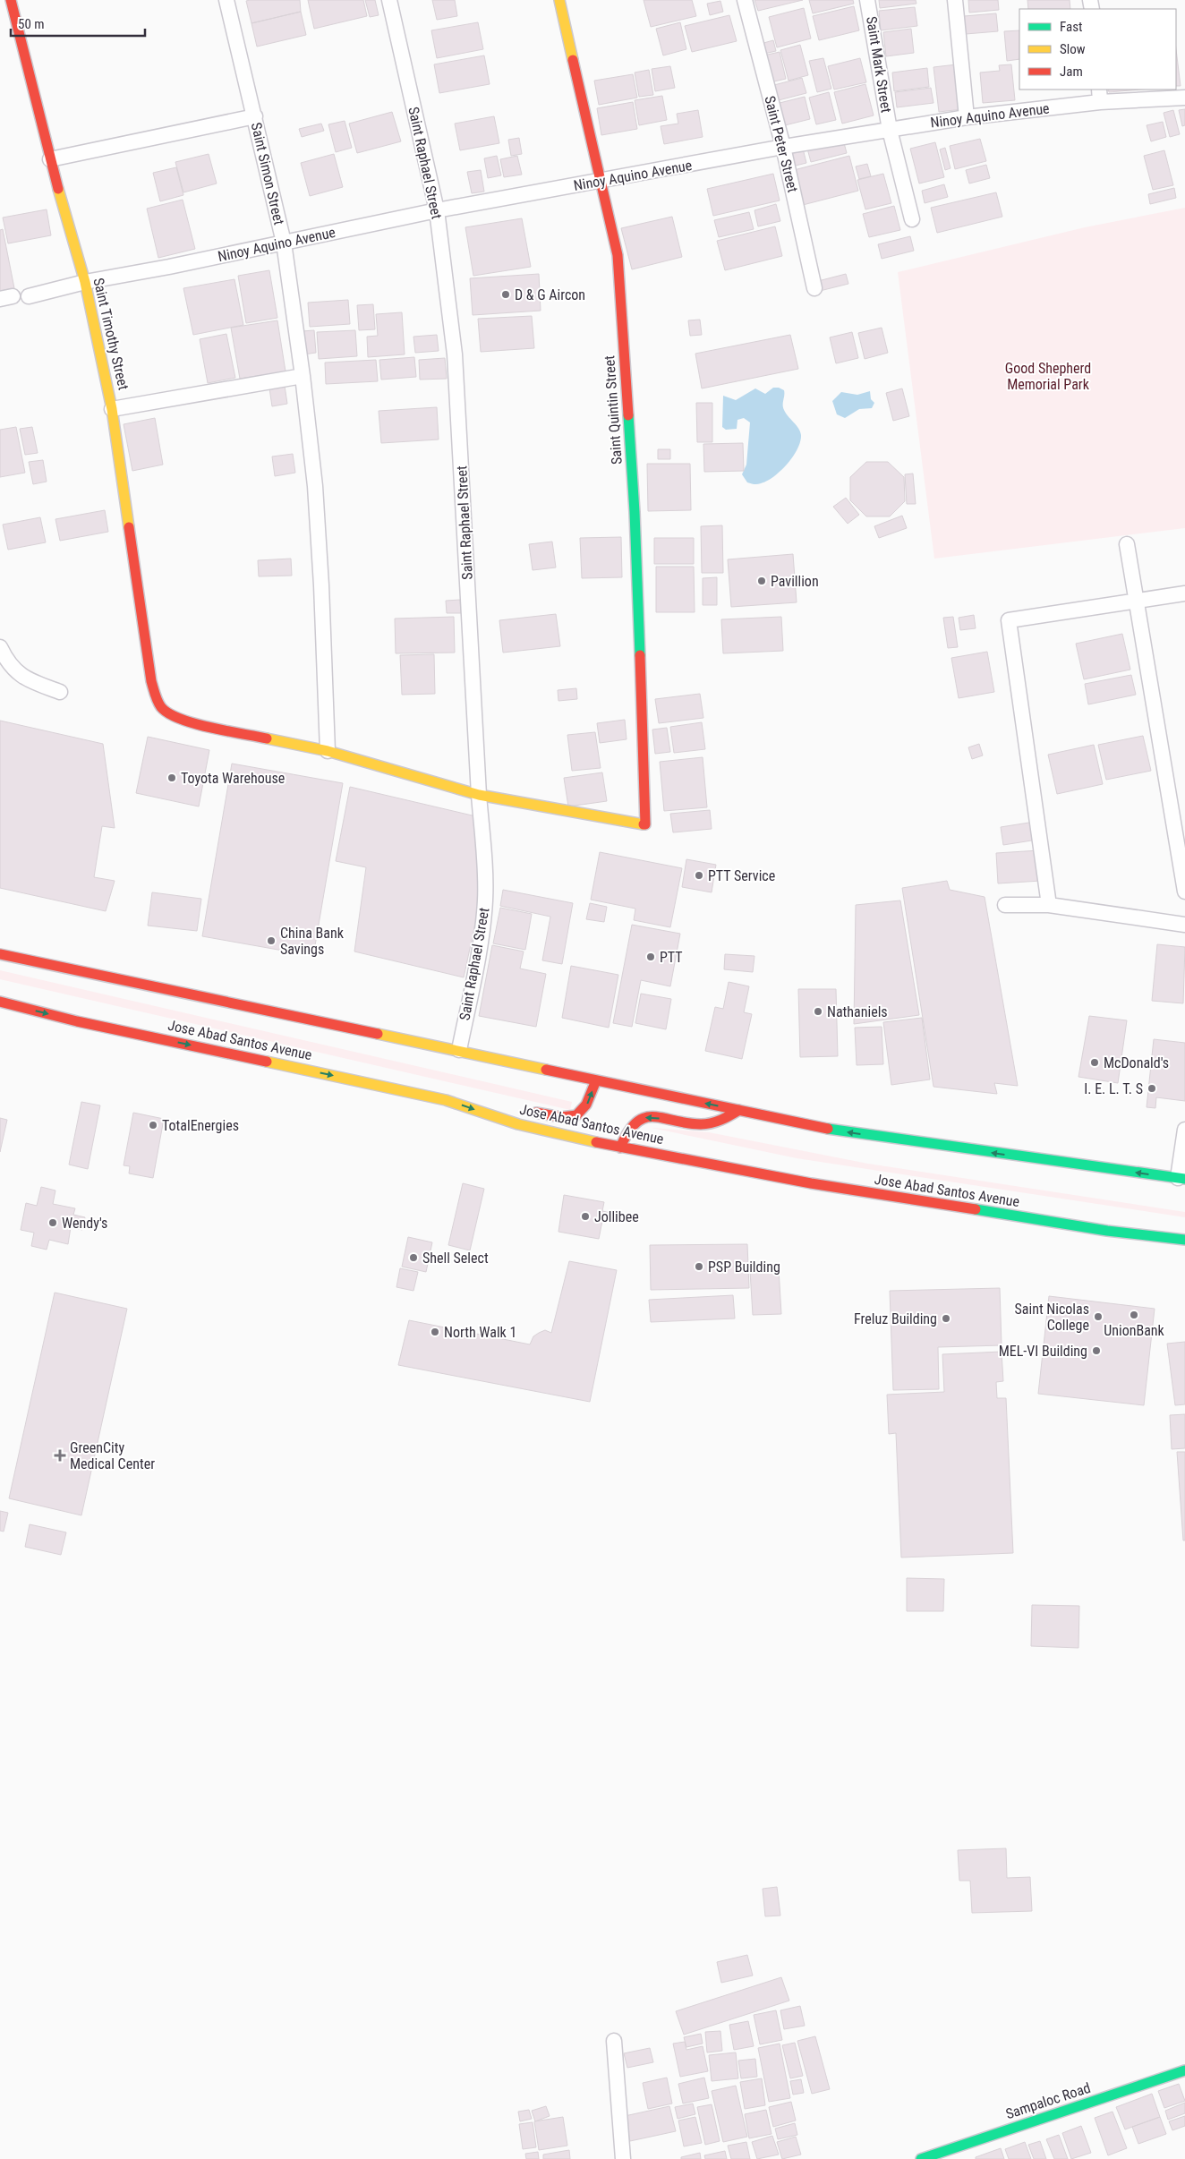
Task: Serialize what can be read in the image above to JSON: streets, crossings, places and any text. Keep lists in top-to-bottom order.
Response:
{
  "streets": {
    "main road": [
      "Saint Timothy Street",
      "Saint Quintin Street",
      "Jose Abad Santos Avenue",
      "Sampaloc Road"
    ],
    "street": [
      "Saint Mark Street",
      "Ninoy Aquino Avenue",
      "Saint Peter Street",
      "Saint Raphael Street",
      "Saint Simon Street"
    ]
  },
  "crossings": [
    ["Saint Mark Street", "Ninoy Aquino Avenue"],
    ["Ninoy Aquino Avenue", "Saint Peter Street"],
    ["Ninoy Aquino Avenue", "Saint Raphael Street"],
    ["Ninoy Aquino Avenue", "Saint Simon Street"],
    ["Ninoy Aquino Avenue", "Saint Timothy Street"],
    ["Ninoy Aquino Avenue", "Saint Quintin Street"],
    ["Saint Raphael Street", "Saint Timothy Street"],
    ["Saint Simon Street", "Saint Timothy Street"],
    ["Saint Timothy Street", "Saint Quintin Street"]
  ],
  "parks": ["Good Shepherd Memorial Park"],
  "places": {
    "other": [
      "D & G Aircon",
      "Pavillion",
      "Toyota Warehouse",
      "PTT Service",
      "China Bank Savings",
      "PTT",
      "Nathaniels",
      "McDonald's",
      "I. E. L. T. S",
      "TotalEnergies",
      "Jollibee",
      "Wendy's",
      "Shell Select",
      "PSP Building",
      "UnionBank",
      "Saint Nicolas College",
      "Freluz Building",
      "North Walk 1",
      "MEL-VI Building"
    ],
    "health": ["GreenCity Medical Center"]
  },
  "legend": ["Fast", "Slow", "Jam"],
  "scale_bar": "50 m"
}
